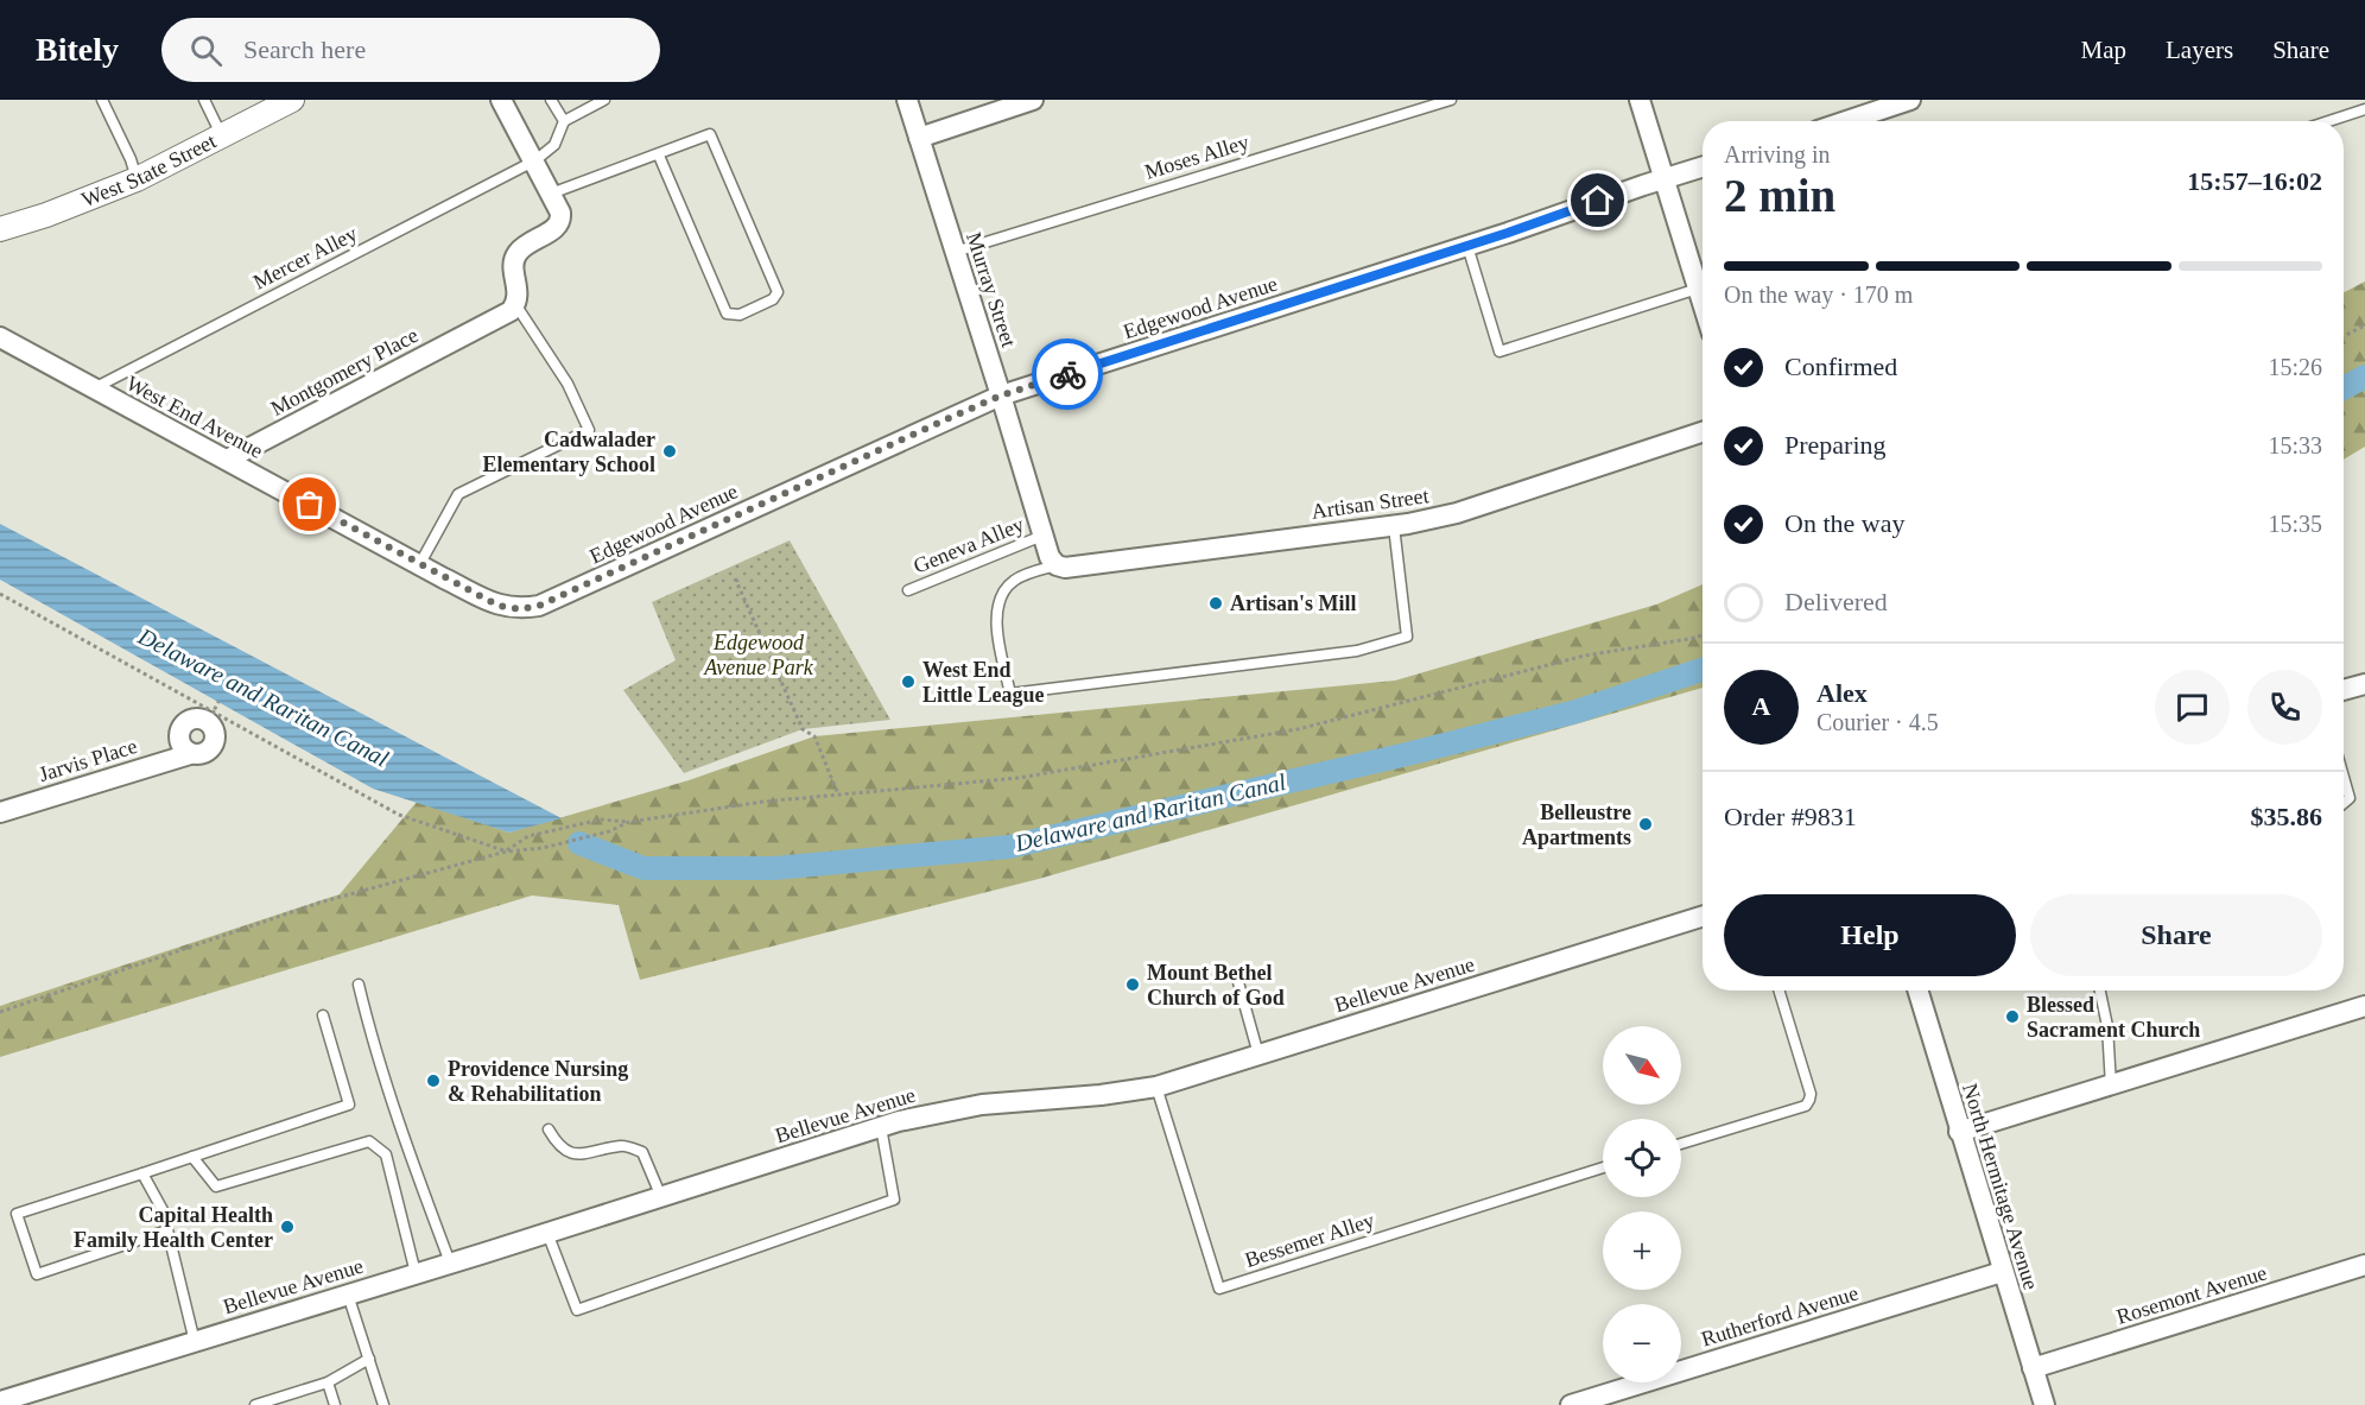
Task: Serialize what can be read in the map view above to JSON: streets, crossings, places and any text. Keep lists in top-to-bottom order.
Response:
{
  "streets": {
    "street": [
      "West State Street",
      "Murray Street",
      "Edgewood Avenue",
      "Montgomery Place",
      "West End Avenue",
      "Artisan Street",
      "Jarvis Place",
      "Bellevue Avenue",
      "North Hermitage Avenue",
      "Rosemont Avenue",
      "Rutherford Avenue"
    ],
    "lane": [
      "Moses Alley",
      "Mercer Alley",
      "Geneva Alley",
      "Bessemer Alley"
    ]
  },
  "crossings": [
    ["Moses Alley", "Murray Street"],
    ["Mercer Alley", "West End Avenue"],
    ["Murray Street", "Edgewood Avenue"],
    ["Murray Street", "Geneva Alley"],
    ["Edgewood Avenue", "West End Avenue"],
    ["Montgomery Place", "West End Avenue"],
    ["Bellevue Avenue", "Bessemer Alley"],
    ["North Hermitage Avenue", "Rosemont Avenue"],
    ["North Hermitage Avenue", "Rutherford Avenue"]
  ],
  "water": ["Delaware and Raritan Canal"],
  "parks": ["Edgewood Avenue Park"],
  "places": [
    "Cadwalader Elementary School",
    "Artisan's Mill",
    "West End Little League",
    "Belleustre Apartments",
    "Mount Bethel Church of God",
    "Blessed Sacrament Church",
    "Providence Nursing & Rehabilitation",
    "Capital Health Family Health Center"
  ],
  "north": "bottom right",
  "page": {
    "header": "Bitely",
    "search": "Search here",
    "nav": ["Map", "Layers", "Share"],
    "heading": ["2 min", "Arriving in", "15:57–16:02"],
    "panel": [
      "Alex",
      "Courier · 4.5",
      "Order #9831",
      "$35.86"
    ],
    "bar": "On the way · 170 m",
    "list": [
      ["Confirmed", "15:26"],
      ["Preparing", "15:33"],
      ["On the way", "15:35"],
      "Delivered"
    ],
    "round": "A",
    "buttons": ["Help", "Share"],
    "map_buttons": ["+", "−"]
  }
}
